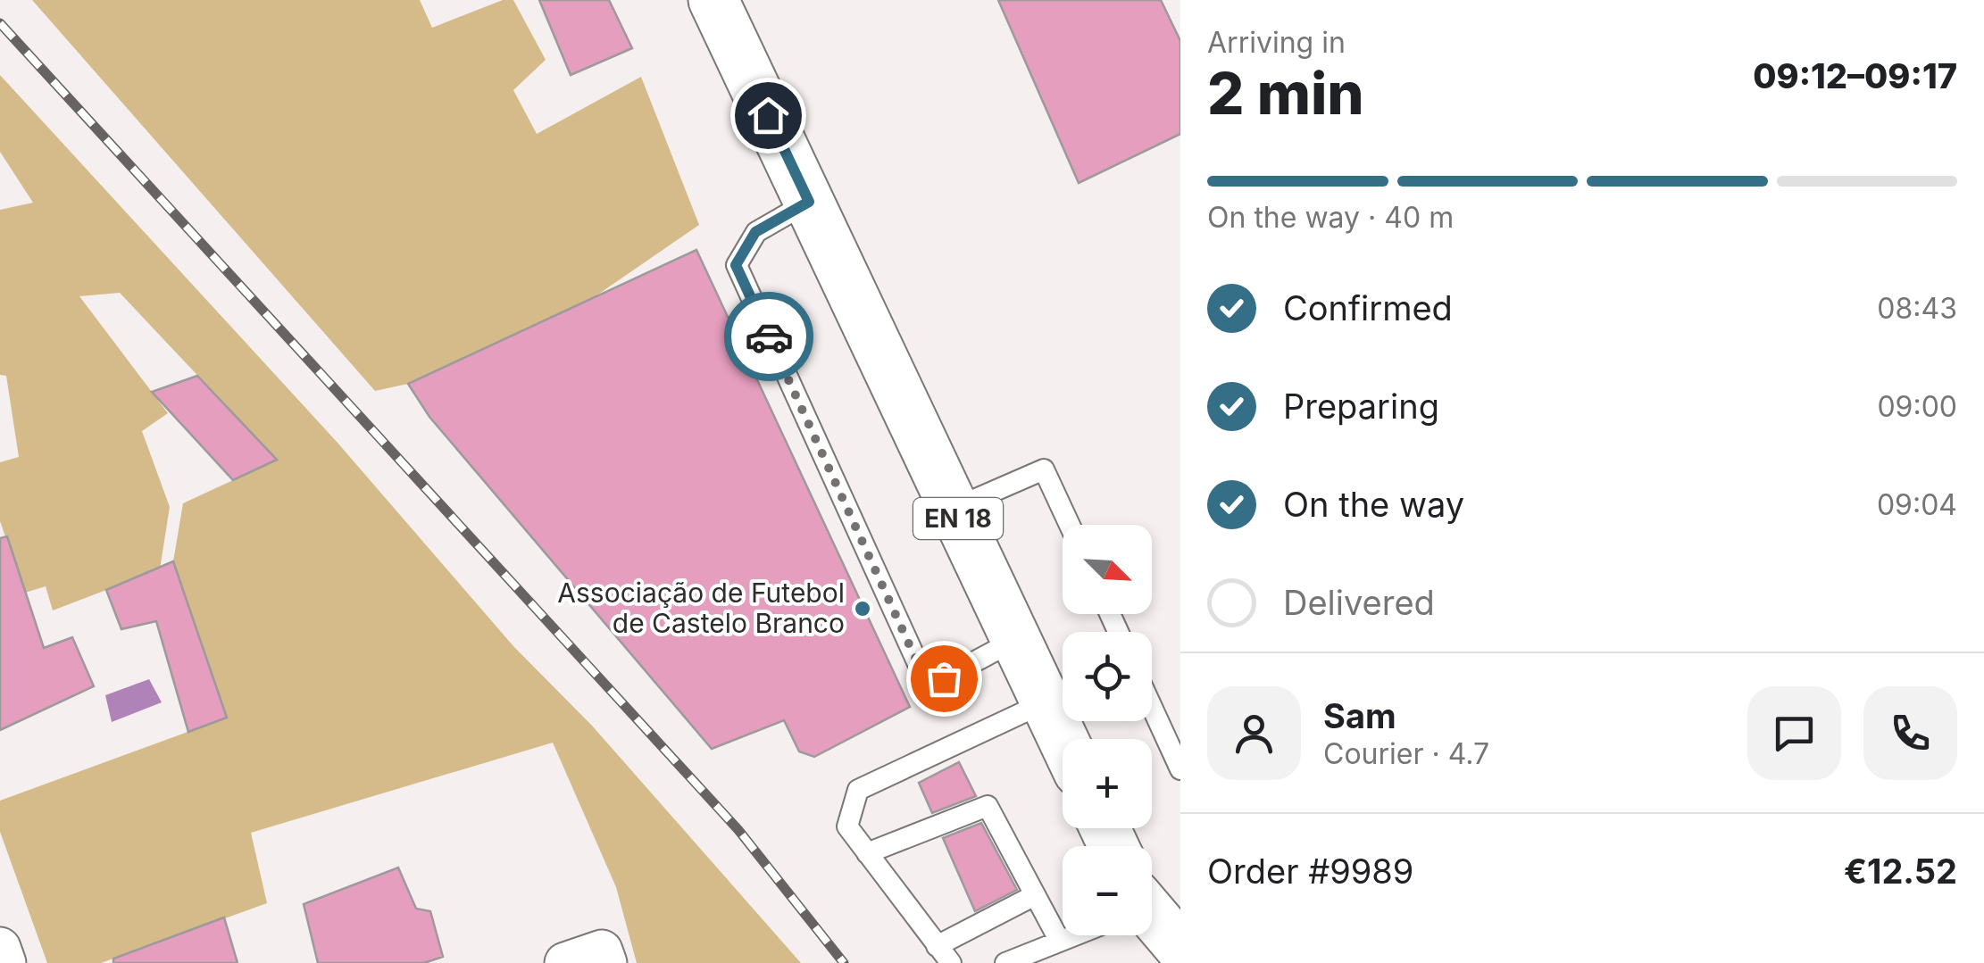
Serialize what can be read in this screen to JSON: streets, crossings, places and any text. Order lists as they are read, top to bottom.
{
  "streets": {
    "main road": ["EN 18"]
  },
  "places": ["Associação de Futebol de Castelo Branco"],
  "north": "bottom right",
  "page": {
    "heading": ["2 min", "Arriving in", "09:12–09:17"],
    "panel": [
      "Sam",
      "Courier · 4.7",
      "Order #9989",
      "€12.52"
    ],
    "bar": "On the way · 40 m",
    "list": [
      ["Confirmed", "08:43"],
      ["Preparing", "09:00"],
      ["On the way", "09:04"],
      "Delivered"
    ],
    "map_buttons": ["+", "−"]
  }
}
